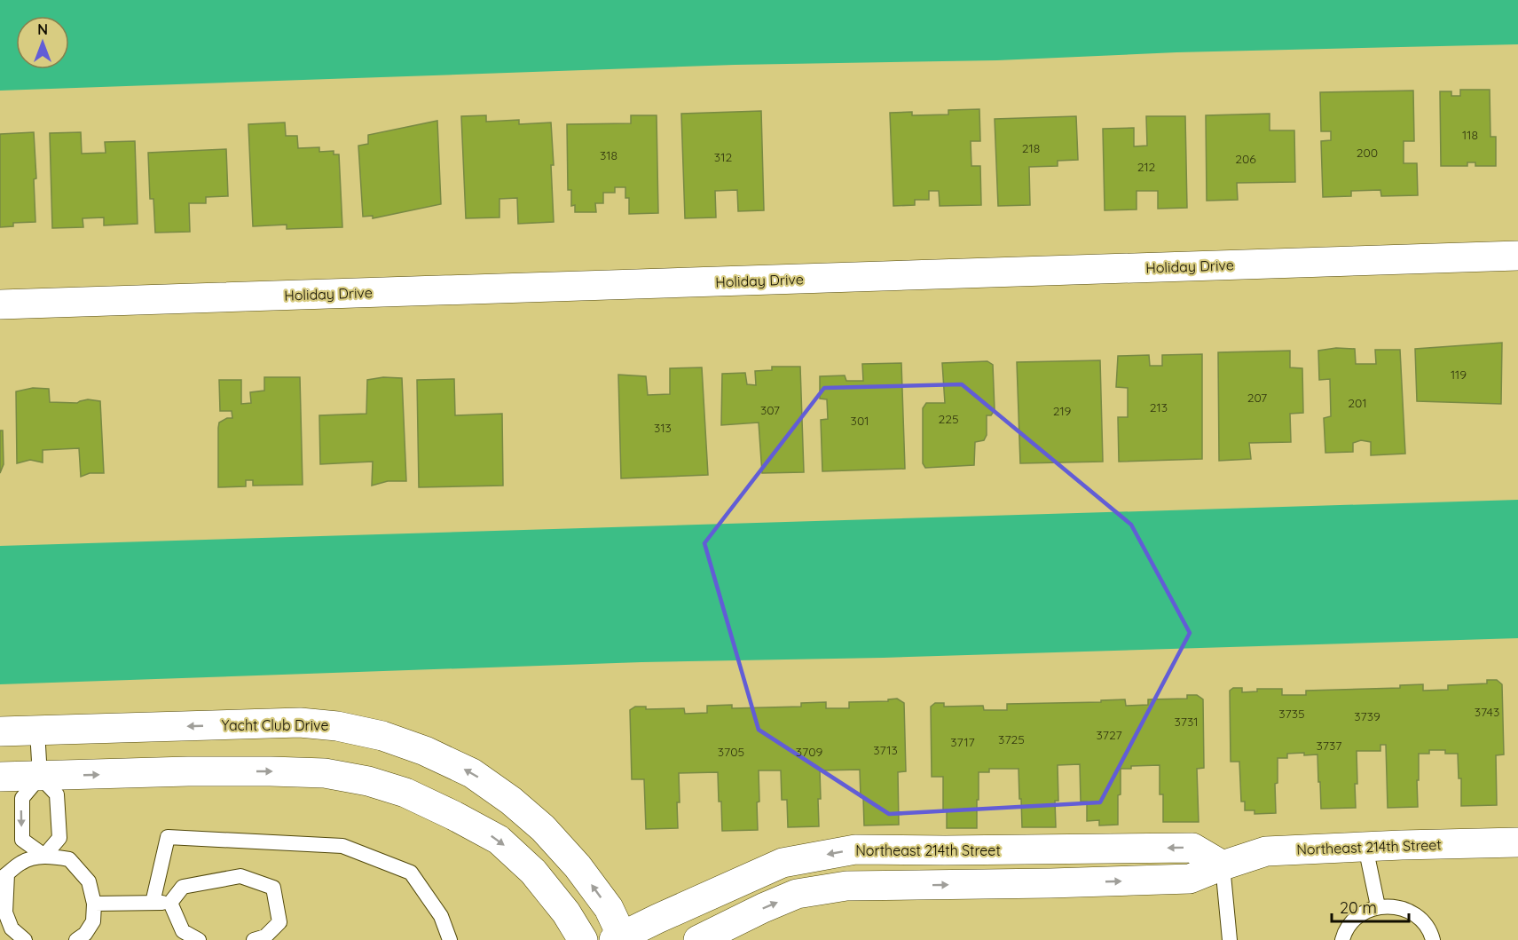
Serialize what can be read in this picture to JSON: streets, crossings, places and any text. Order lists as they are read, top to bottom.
{
  "streets": {
    "street": ["Holiday Drive", "Yacht Club Drive", "Northeast 214th Street"]
  },
  "crossings": [
    ["Yacht Club Drive", "Northeast 214th Street"]
  ],
  "house_numbers": [
    "118",
    "218",
    "200",
    "318",
    "312",
    "206",
    "212",
    "119",
    "207",
    "201",
    "213",
    "307",
    "219",
    "225",
    "301",
    "313",
    "3743",
    "3735",
    "3739",
    "3731",
    "3727",
    "3725",
    "3717",
    "3737",
    "3713",
    "3705",
    "3709"
  ],
  "scale_bar": "20 m",
  "north": "top"
}
